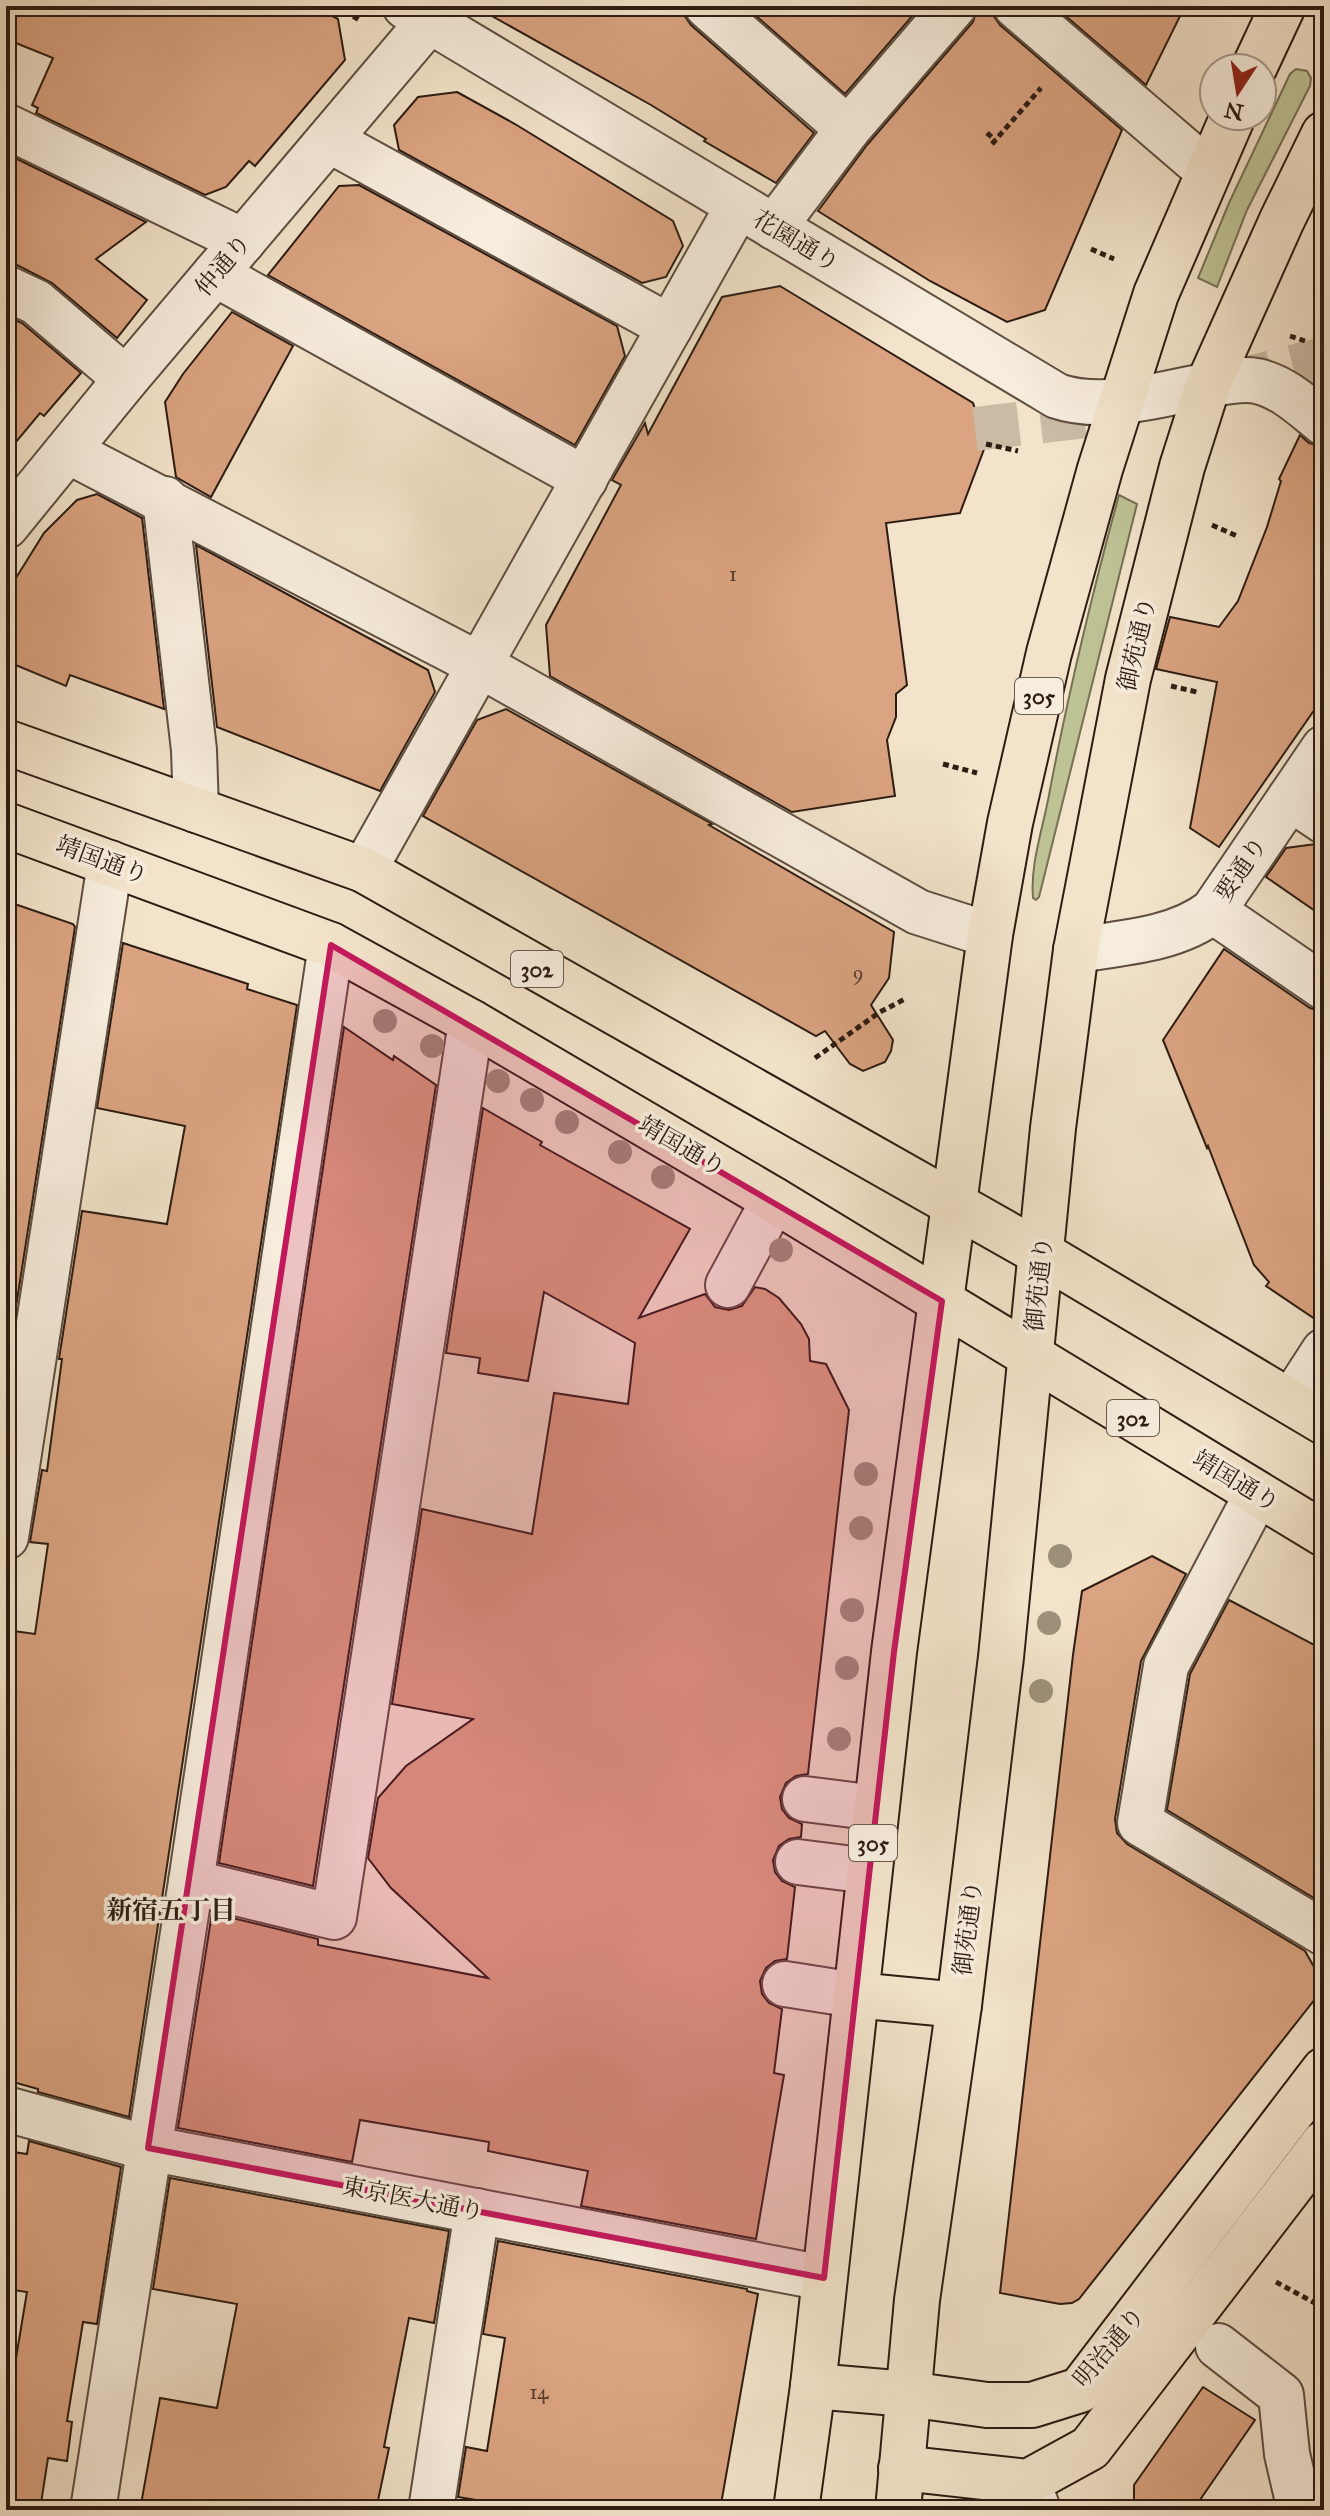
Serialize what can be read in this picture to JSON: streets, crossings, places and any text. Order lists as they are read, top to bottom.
{
  "streets": {
    "main road": [
      "御苑通り",
      "305",
      "靖国通り",
      "302",
      "明治通り"
    ],
    "street": [
      "花園通り",
      "仲通り",
      "要通り",
      "東京医大通り"
    ]
  },
  "crossings": [
    ["花園通り", "仲通り"],
    ["花園通り", "御苑通り"],
    ["花園通り", "305"],
    ["御苑通り", "靖国通り"],
    ["御苑通り", "要通り"],
    ["御苑通り", "302"],
    ["御苑通り", "明治通り"],
    ["305", "靖国通り"],
    ["305", "302"],
    ["305", "東京医大通り"],
    ["305", "明治通り"]
  ],
  "districts": ["新宿五丁目"],
  "house_numbers": ["1", "9", "14"],
  "north": "bottom"
}
